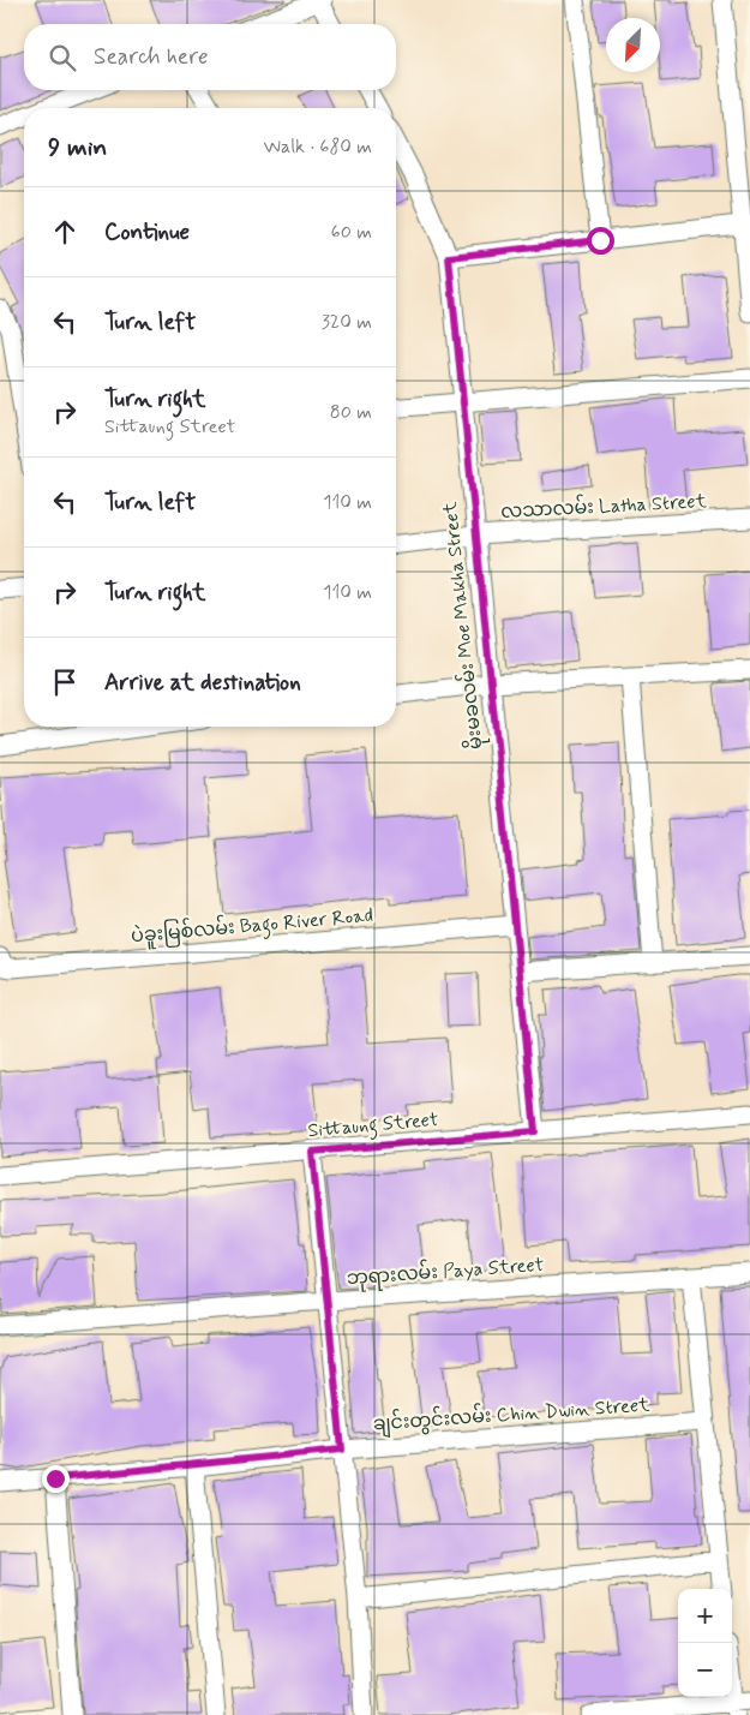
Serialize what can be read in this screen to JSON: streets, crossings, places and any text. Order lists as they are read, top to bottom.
{
  "streets": {
    "street": [
      "လသာလမ်း Latha Street",
      "မိုးမခလမ်း Moe Makha Street",
      "ပဲခူးမြစ်လမ်း Bago River Road",
      "Sittaung Street",
      "ဘုရားလမ်း Paya Street",
      "ချင်းတွင်းလမ်း Chin Dwin Street"
    ]
  },
  "crossings": [
    ["လသာလမ်း Latha Street", "မိုးမခလမ်း Moe Makha Street"],
    ["မိုးမခလမ်း Moe Makha Street", "ပဲခူးမြစ်လမ်း Bago River Road"],
    ["မိုးမခလမ်း Moe Makha Street", "Sittaung Street"]
  ],
  "north": "bottom left",
  "page": {
    "search": "Search here",
    "heading": ["9 min", "Walk · 680 m"],
    "list": [
      ["Continue", "60 m"],
      ["Turn left", "320 m"],
      ["Turn right", "Sittaung Street", "80 m"],
      ["Turn left", "110 m"],
      ["Turn right", "110 m"],
      "Arrive at destination"
    ],
    "map_buttons": ["+", "−"]
  }
}
